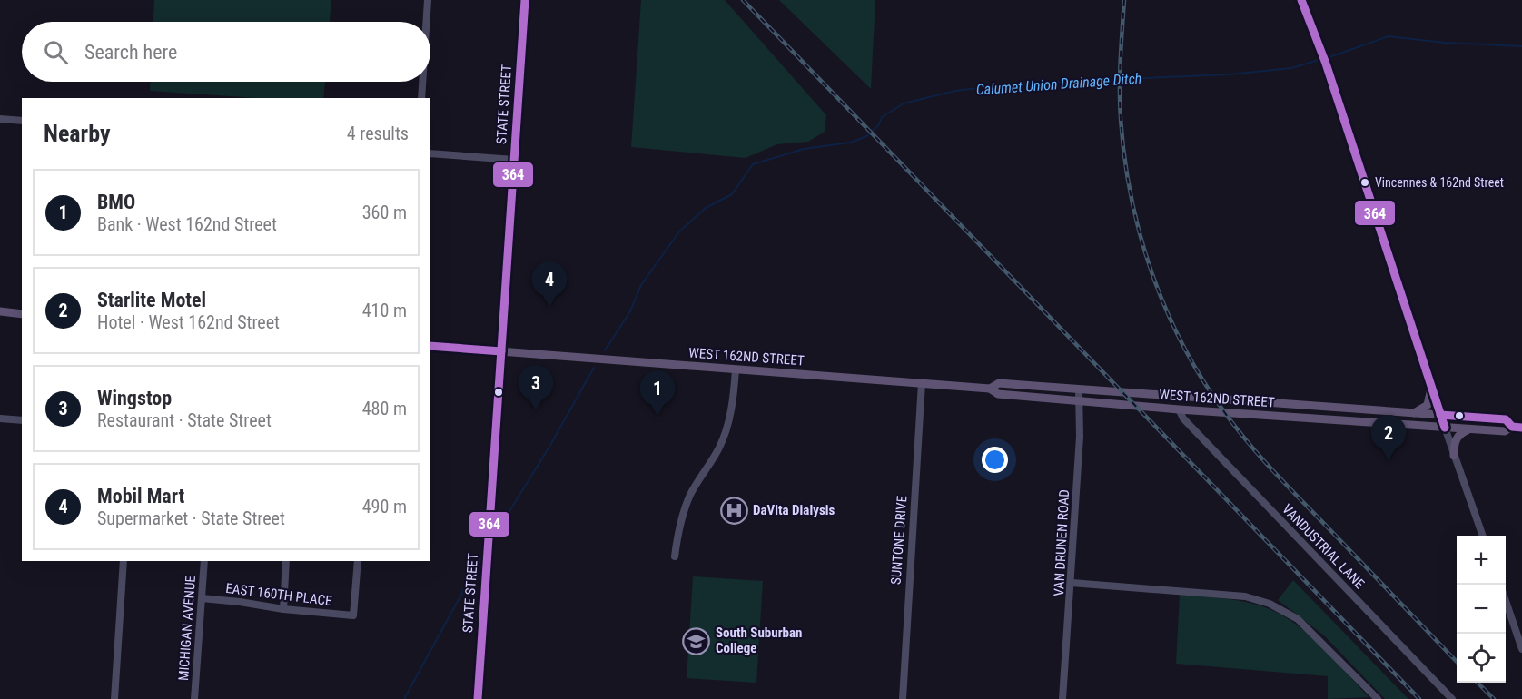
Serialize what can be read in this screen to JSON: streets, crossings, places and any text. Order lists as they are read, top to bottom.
{
  "streets": {
    "main road": ["STATE STREET", "WEST 162ND STREET"],
    "street": [
      "SUNTONE DRIVE",
      "VAN DRUNEN ROAD",
      "VANDUSTRIAL LANE",
      "EAST 160TH PLACE",
      "MICHIGAN AVENUE"
    ]
  },
  "crossings": [
    ["STATE STREET", "WEST 162ND STREET"],
    ["WEST 162ND STREET", "SUNTONE DRIVE"],
    ["WEST 162ND STREET", "VAN DRUNEN ROAD"],
    ["WEST 162ND STREET", "VANDUSTRIAL LANE"],
    ["EAST 160TH PLACE", "MICHIGAN AVENUE"]
  ],
  "water": ["Calumet Union Drainage Ditch"],
  "places": {
    "other": ["Vincennes & 162nd Street"],
    "hospital": ["DaVita Dialysis"],
    "school or university": ["South Suburban College"]
  },
  "lines": ["transit line 364"],
  "page": {
    "search": "Search here",
    "heading": ["Nearby", "4 results"],
    "list": [
      {
        "mark": "1",
        "name": "BMO",
        "note": "Bank · West 162nd Street",
        "value": "360 m"
      },
      {
        "mark": "2",
        "name": "Starlite Motel",
        "note": "Hotel · West 162nd Street",
        "value": "410 m"
      },
      {
        "mark": "3",
        "name": "Wingstop",
        "note": "Restaurant · State Street",
        "value": "480 m"
      },
      {
        "mark": "4",
        "name": "Mobil Mart",
        "note": "Supermarket · State Street",
        "value": "490 m"
      }
    ],
    "pins": [
      "4",
      "3",
      "1",
      "2"
    ],
    "map_buttons": ["+", "−"]
  }
}
